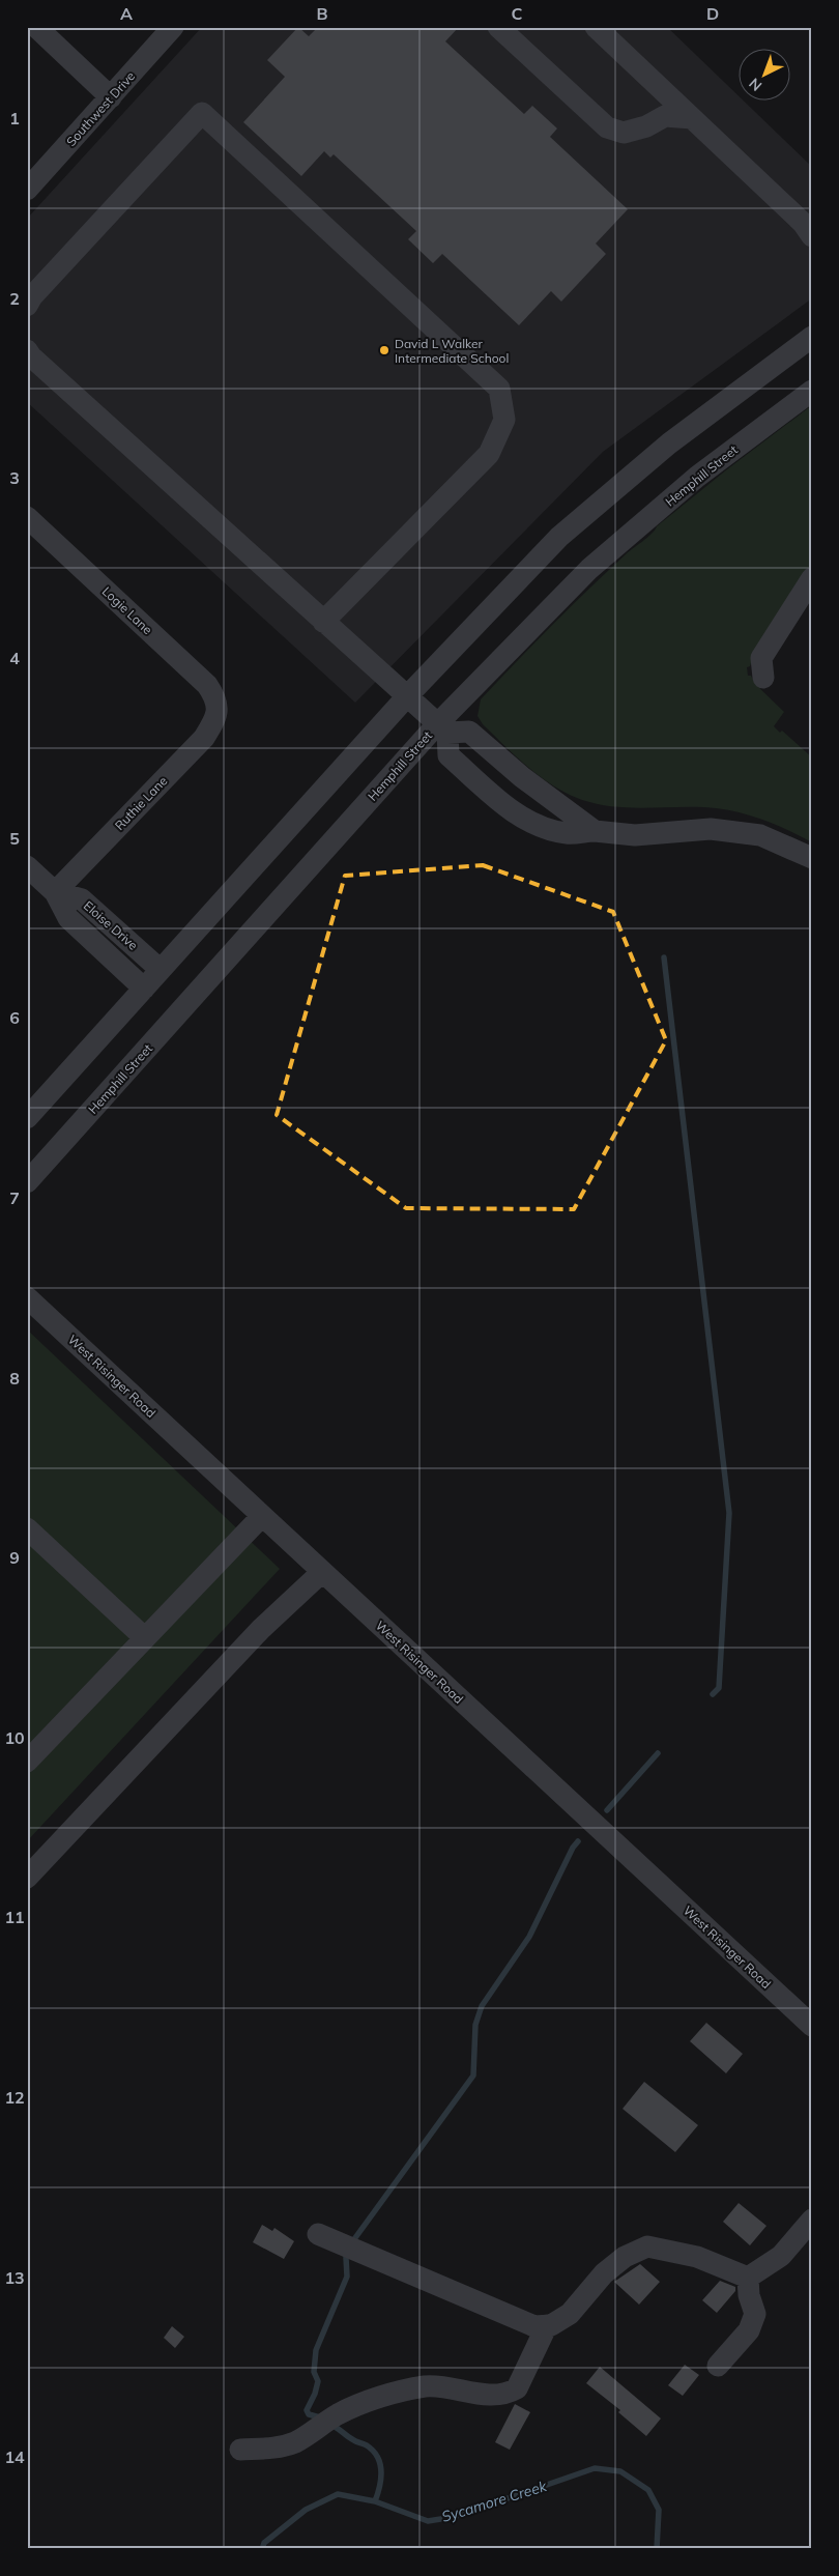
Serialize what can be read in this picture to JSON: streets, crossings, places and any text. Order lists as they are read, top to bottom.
{
  "streets": {
    "street": [
      "Southwest Drive",
      "Hemphill Street",
      "Logie Lane",
      "Ruthie Lane",
      "Eloise Drive",
      "West Risinger Road"
    ]
  },
  "crossings": [
    ["Logie Lane", "Ruthie Lane"],
    ["Ruthie Lane", "Eloise Drive"]
  ],
  "water": ["Sycamore Creek"],
  "places": ["David L Walker Intermediate School"],
  "north": "bottom left",
  "grid": {
    "columns": [
      "A",
      "B",
      "C",
      "D"
    ],
    "rows": [
      "1",
      "2",
      "3",
      "4",
      "5",
      "6",
      "7",
      "8",
      "9",
      "10",
      "11",
      "12",
      "13",
      "14"
    ]
  }
}
